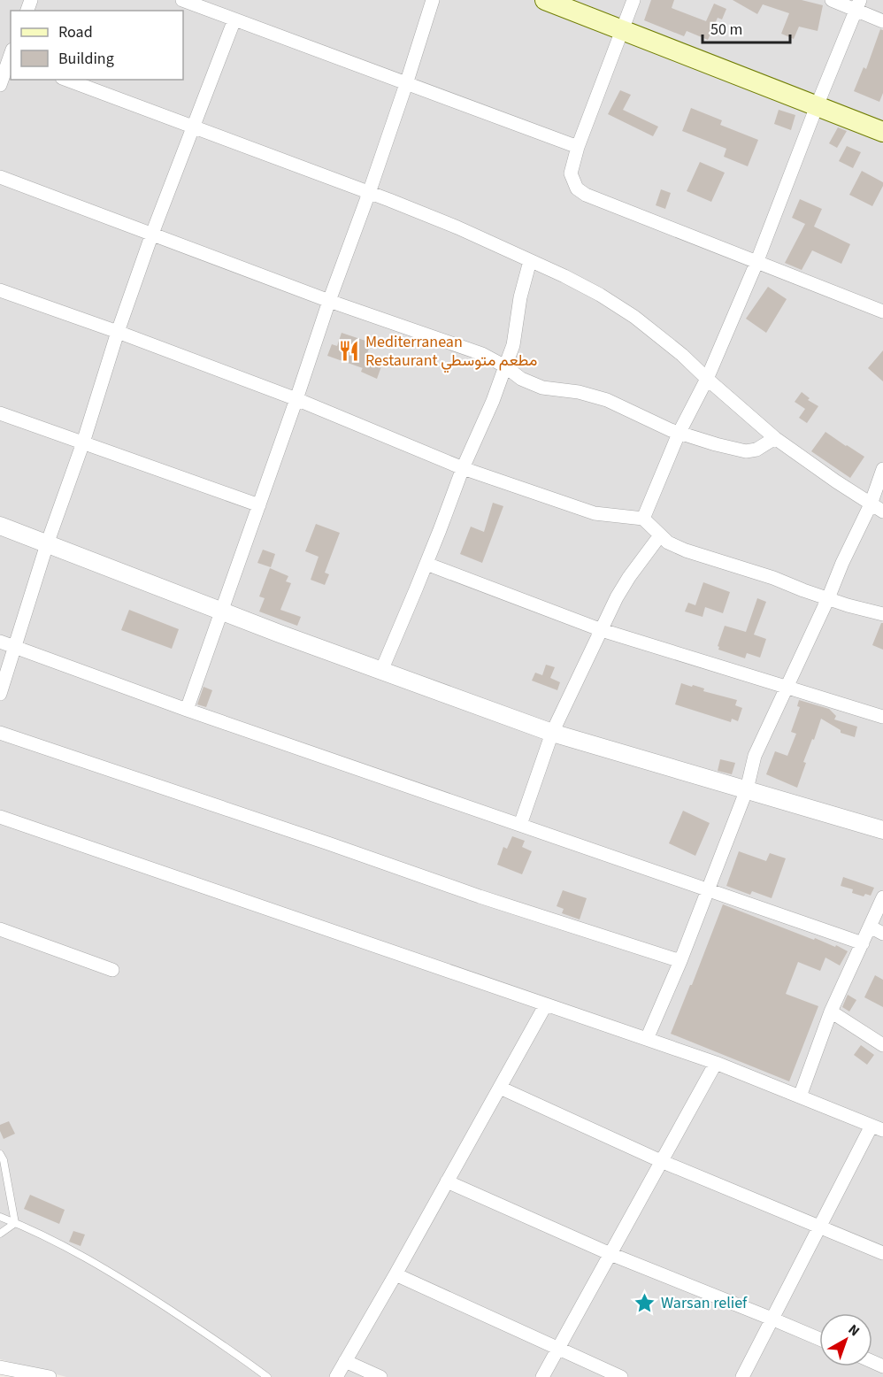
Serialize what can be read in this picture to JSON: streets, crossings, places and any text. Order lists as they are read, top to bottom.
{
  "places": {
    "restaurant": ["Mediterranean Restaurant مطعم متوسطي"],
    "place": ["Warsan relief"]
  },
  "legend": ["Road", "Building"],
  "scale_bar": "50 m",
  "north": "top right"
}
